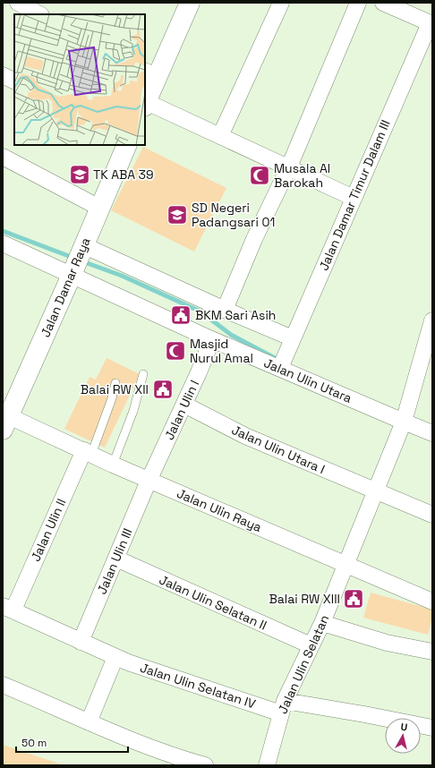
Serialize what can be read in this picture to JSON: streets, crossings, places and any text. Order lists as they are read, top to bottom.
{
  "streets": {
    "street": [
      "Jalan Damar Timur Dalam III",
      "Jalan Damar Raya",
      "Jalan Ulin Utara",
      "Jalan Ulin I",
      "Jalan Ulin Utara I",
      "Jalan Ulin Raya",
      "Jalan Ulin II",
      "Jalan Ulin III",
      "Jalan Ulin Selatan II",
      "Jalan Ulin Selatan",
      "Jalan Ulin Selatan IV"
    ]
  },
  "crossings": [
    ["Jalan Damar Timur Dalam III", "Jalan Ulin Utara"],
    ["Jalan Damar Raya", "Jalan Ulin Utara"],
    ["Jalan Damar Raya", "Jalan Ulin Raya"],
    ["Jalan Ulin Utara", "Jalan Ulin I"],
    ["Jalan Ulin I", "Jalan Ulin Utara I"],
    ["Jalan Ulin I", "Jalan Ulin Raya"],
    ["Jalan Ulin I", "Jalan Ulin III"],
    ["Jalan Ulin Raya", "Jalan Ulin II"],
    ["Jalan Ulin Raya", "Jalan Ulin III"],
    ["Jalan Ulin Raya", "Jalan Ulin Selatan"],
    ["Jalan Ulin II", "Jalan Ulin Selatan IV"],
    ["Jalan Ulin III", "Jalan Ulin Selatan II"],
    ["Jalan Ulin III", "Jalan Ulin Selatan IV"],
    ["Jalan Ulin Selatan II", "Jalan Ulin Selatan"],
    ["Jalan Ulin Selatan", "Jalan Ulin Selatan IV"]
  ],
  "places": {
    "school or university": ["TK ABA 39", "SD Negeri Padangsari 01"],
    "mosque": ["Musala Al Barokah", "Masjid Nurul Amal"],
    "public building": ["BKM Sari Asih", "Balai RW XII", "Balai RW XIII"]
  },
  "scale_bar": "50 m",
  "north": "top"
}
